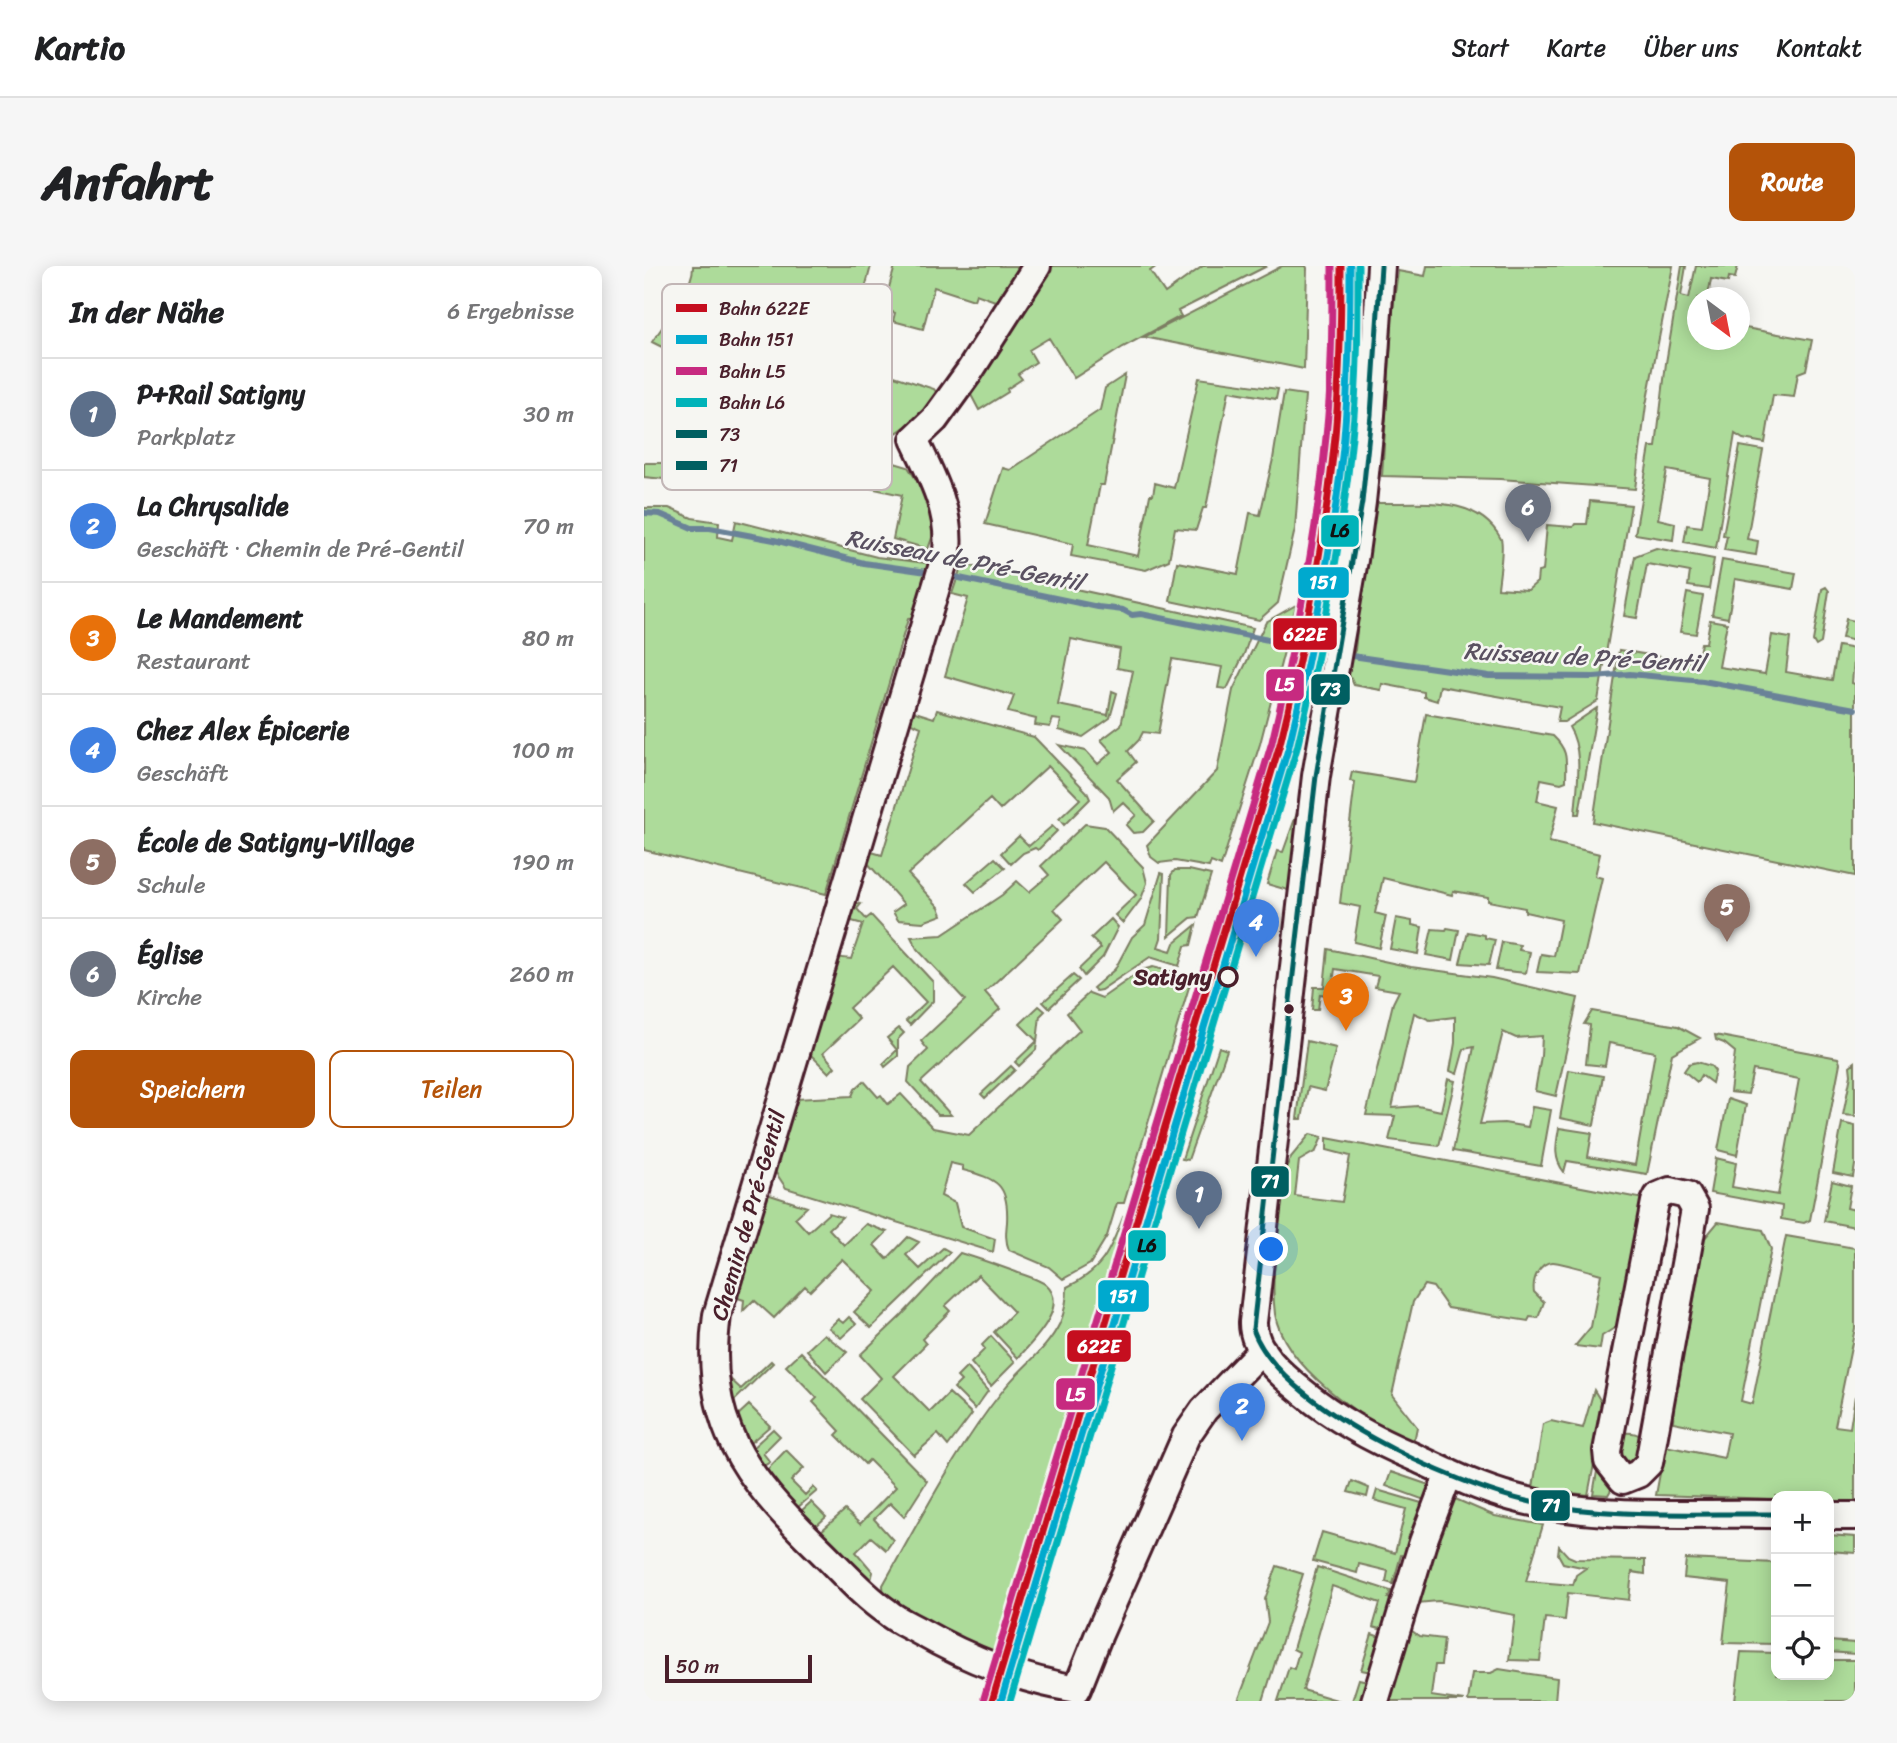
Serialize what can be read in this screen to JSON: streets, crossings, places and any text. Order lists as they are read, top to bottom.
{
  "streets": {
    "street": ["Chemin de Pré-Gentil"]
  },
  "water": ["Ruisseau de Pré-Gentil"],
  "places": ["Satigny"],
  "lines": [
    "rail line 622E",
    "rail line 151",
    "rail line L5",
    "rail line L6",
    "transit line 73",
    "transit line 71"
  ],
  "legend": [
    "Bahn 622E",
    "Bahn 151",
    "Bahn L5",
    "Bahn L6",
    "73",
    "71"
  ],
  "scale_bar": "50 m",
  "north": "bottom right",
  "page": {
    "header": "Kartio",
    "nav": [
      "Start",
      "Karte",
      "Über uns",
      "Kontakt"
    ],
    "title": "Anfahrt",
    "buttons": [
      "Route",
      ["Speichern", "Teilen"]
    ],
    "heading": ["In der Nähe", "6 Ergebnisse"],
    "list": [
      {
        "mark": "1",
        "name": "P+Rail Satigny",
        "note": "Parkplatz",
        "value": "30 m"
      },
      {
        "mark": "2",
        "name": "La Chrysalide",
        "note": "Geschäft · Chemin de Pré-Gentil",
        "value": "70 m"
      },
      {
        "mark": "3",
        "name": "Le Mandement",
        "note": "Restaurant",
        "value": "80 m"
      },
      {
        "mark": "4",
        "name": "Chez Alex Épicerie",
        "note": "Geschäft",
        "value": "100 m"
      },
      {
        "mark": "5",
        "name": "École de Satigny-Village",
        "note": "Schule",
        "value": "190 m"
      },
      {
        "mark": "6",
        "name": "Église",
        "note": "Kirche",
        "value": "260 m"
      }
    ],
    "pins": [
      "6",
      "5",
      "4",
      "3",
      "1",
      "2"
    ],
    "map_buttons": ["+", "−"],
    "scale": "50 m"
  }
}
